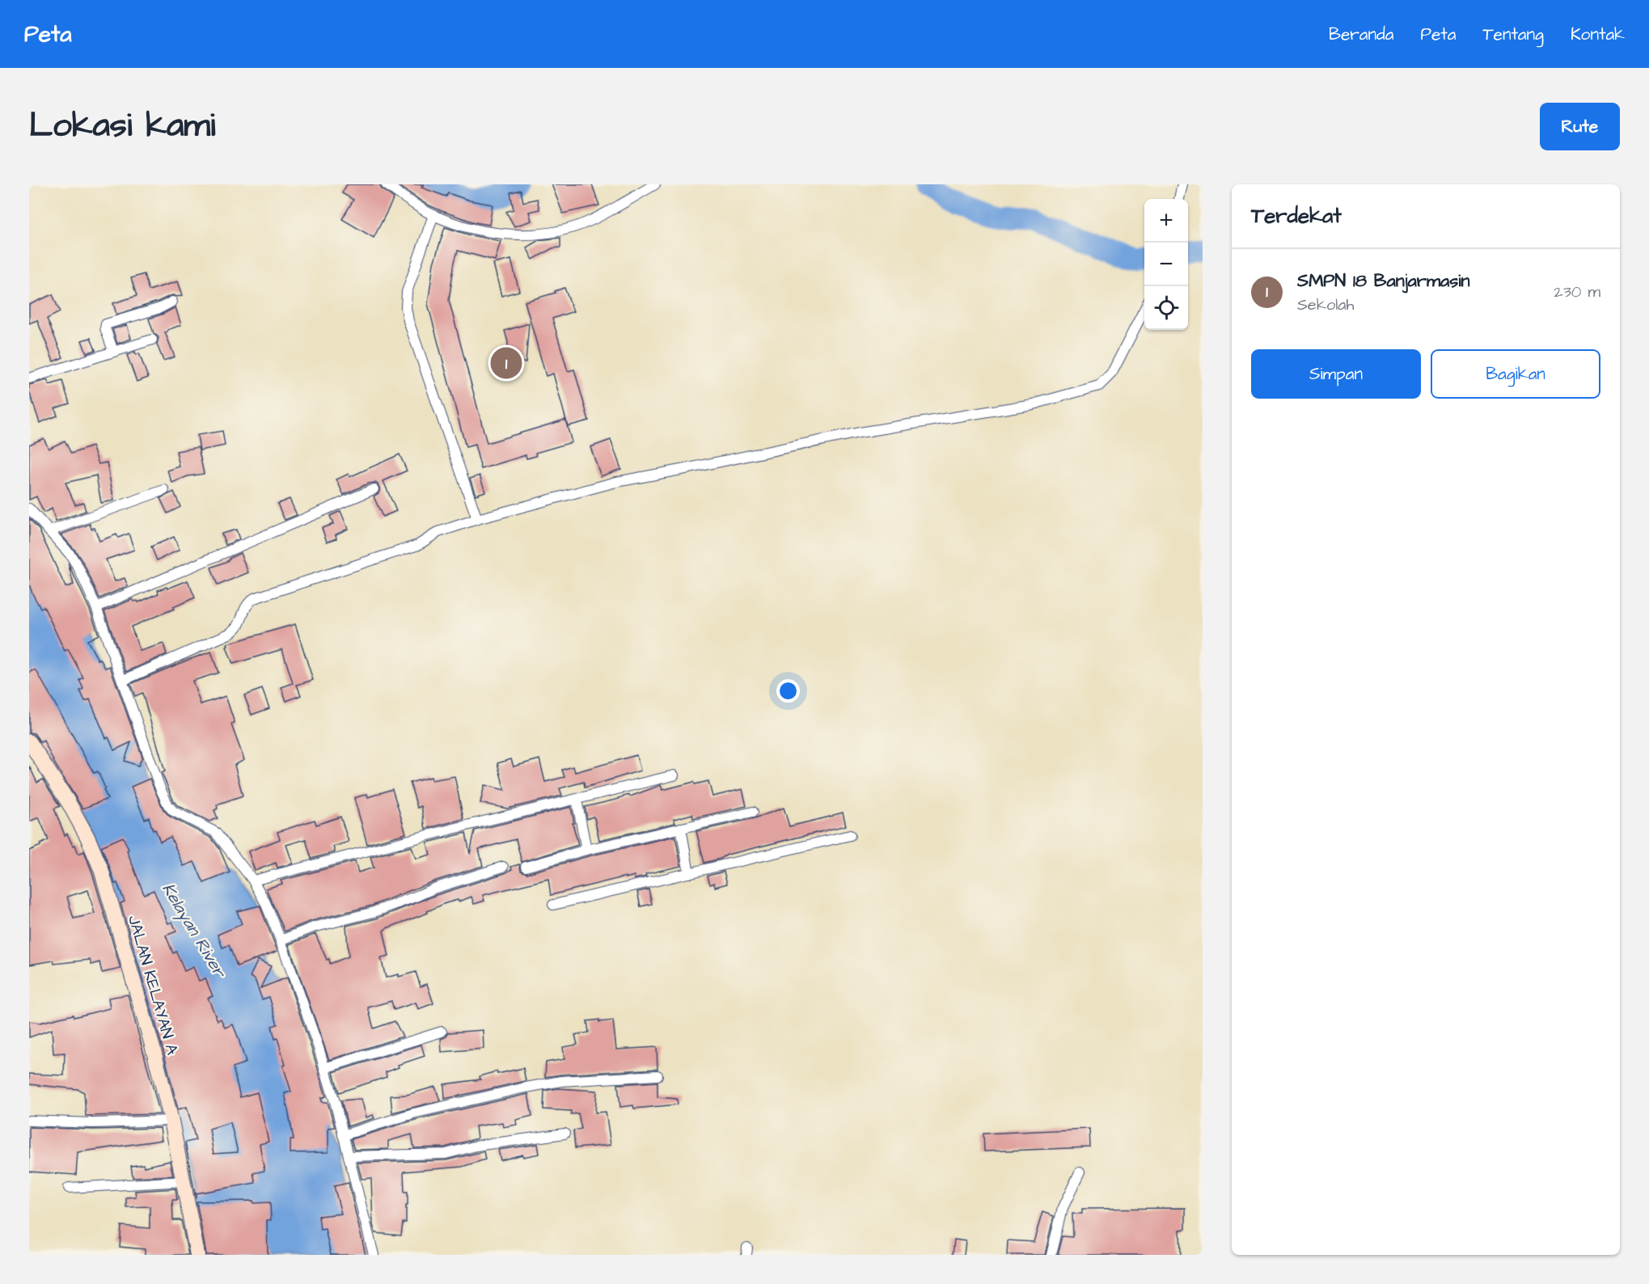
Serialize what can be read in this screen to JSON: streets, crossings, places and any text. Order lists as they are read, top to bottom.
{
  "streets": {
    "street": ["JALAN KELAYAN A"]
  },
  "water": ["Kelayan River"],
  "page": {
    "header": "Peta",
    "nav": [
      "Beranda",
      "Peta",
      "Tentang",
      "Kontak"
    ],
    "title": "Lokasi kami",
    "buttons": [
      "Rute",
      ["Simpan", "Bagikan"]
    ],
    "heading": "Terdekat",
    "map_buttons": ["+", "−"],
    "list": [
      {
        "mark": "1",
        "name": "SMPN 18 Banjarmasin",
        "note": "Sekolah",
        "value": "230 m"
      }
    ],
    "pins": "1"
  }
}
